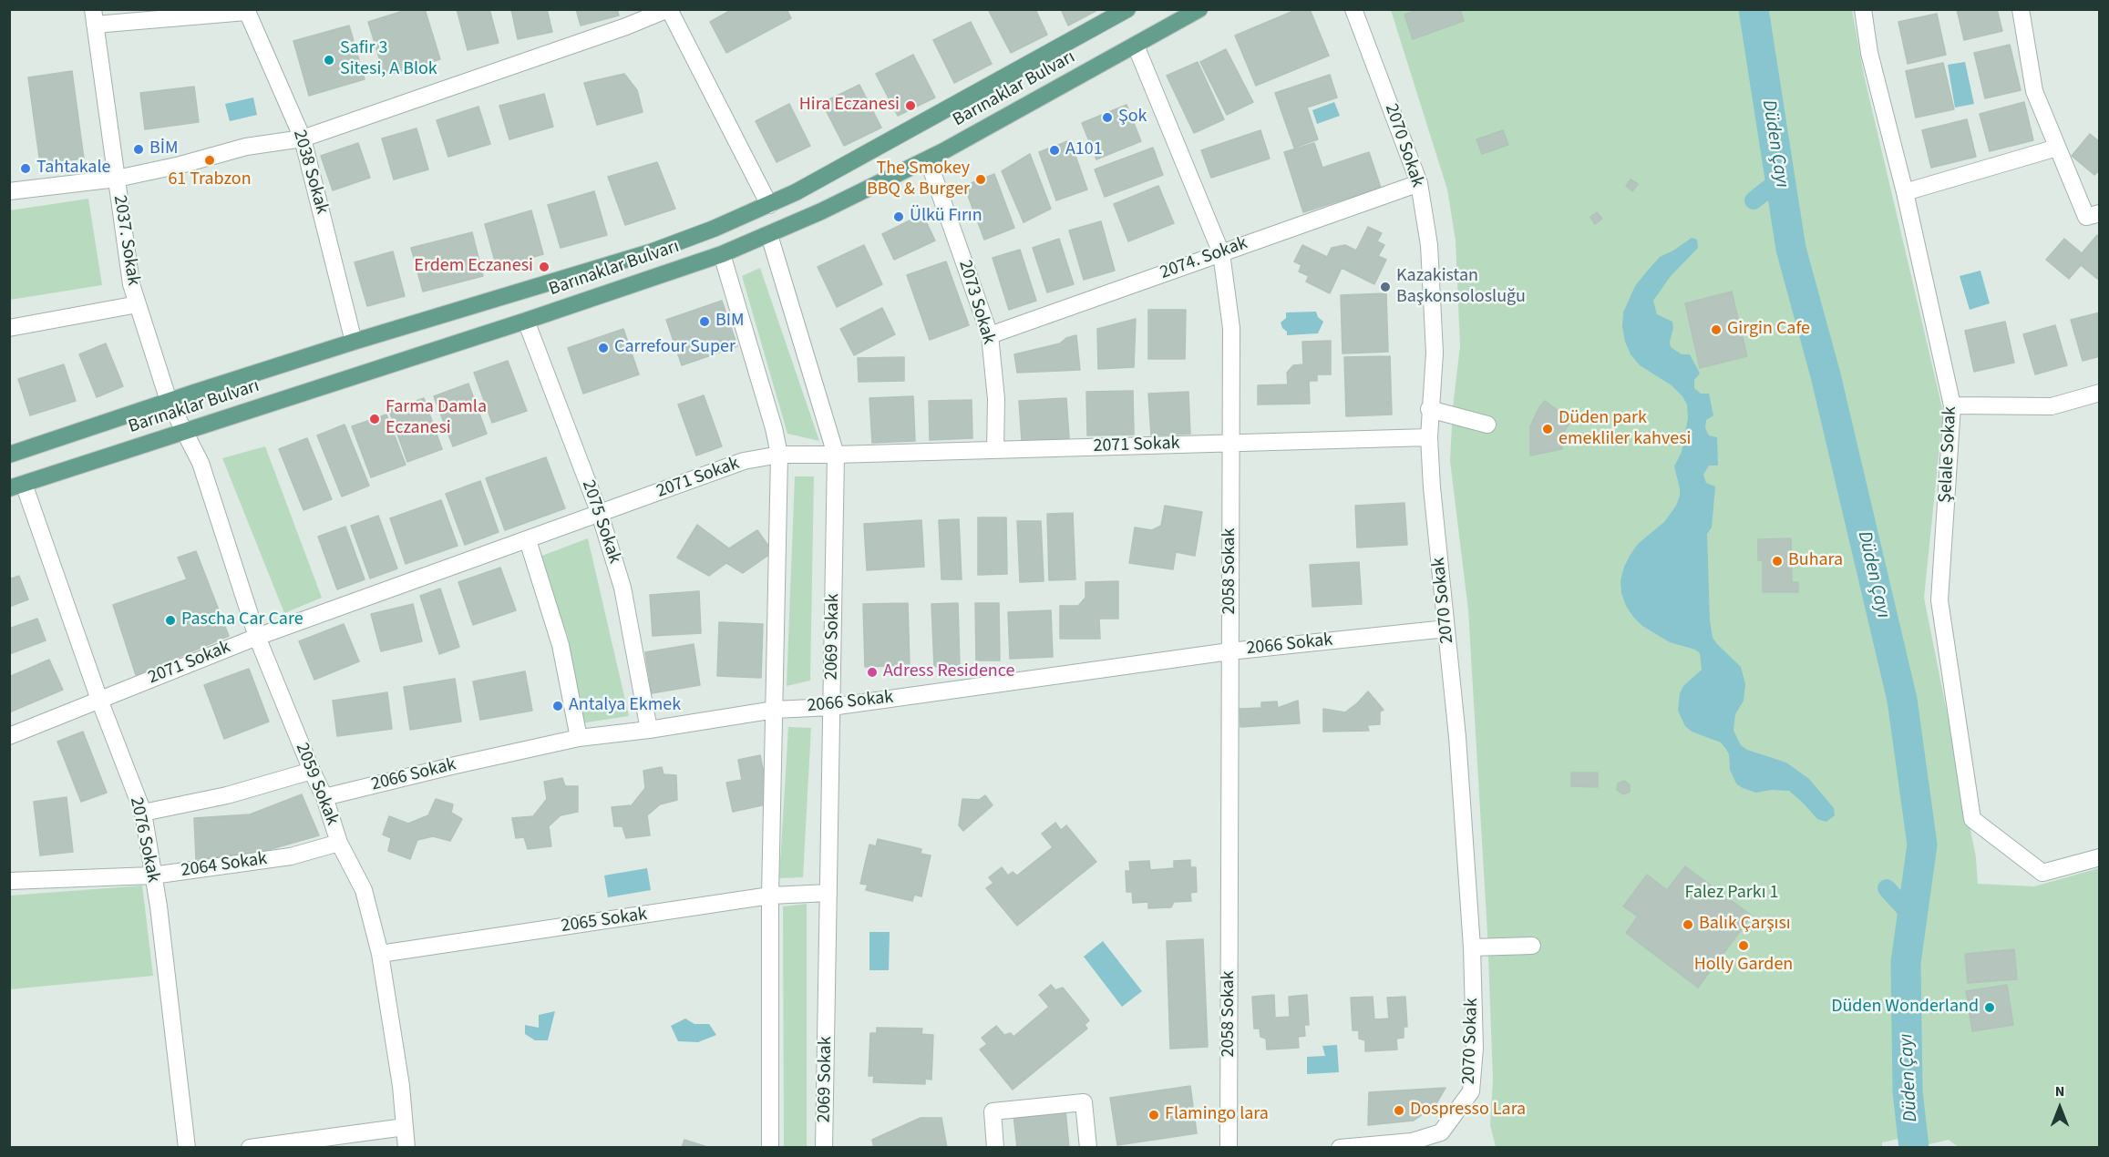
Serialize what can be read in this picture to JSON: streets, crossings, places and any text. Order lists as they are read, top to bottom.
{
  "streets": {
    "main road": ["Barınaklar Bulvarı"],
    "street": [
      "2070 Sokak",
      "2038 Sokak",
      "2037. Sokak",
      "2074. Sokak",
      "2073 Sokak",
      "2071 Sokak",
      "Şelale Sokak",
      "2075 Sokak",
      "2058 Sokak",
      "2069 Sokak",
      "2066 Sokak",
      "2059 Sokak",
      "2076 Sokak",
      "2064 Sokak",
      "2065 Sokak"
    ]
  },
  "crossings": [
    ["Barınaklar Bulvarı", "2038 Sokak"],
    ["Barınaklar Bulvarı", "2037. Sokak"],
    ["Barınaklar Bulvarı", "2073 Sokak"],
    ["Barınaklar Bulvarı", "2075 Sokak"],
    ["Barınaklar Bulvarı", "2058 Sokak"],
    ["Barınaklar Bulvarı", "2069 Sokak"],
    ["Barınaklar Bulvarı", "2059 Sokak"],
    ["Barınaklar Bulvarı", "2076 Sokak"],
    ["2070 Sokak", "2074. Sokak"],
    ["2070 Sokak", "2071 Sokak"],
    ["2070 Sokak", "2066 Sokak"],
    ["2037. Sokak", "2059 Sokak"],
    ["2074. Sokak", "2073 Sokak"],
    ["2074. Sokak", "2058 Sokak"],
    ["2073 Sokak", "2071 Sokak"],
    ["2071 Sokak", "2075 Sokak"],
    ["2071 Sokak", "2058 Sokak"],
    ["2071 Sokak", "2069 Sokak"],
    ["2071 Sokak", "2059 Sokak"],
    ["2071 Sokak", "2076 Sokak"],
    ["2075 Sokak", "2066 Sokak"],
    ["2058 Sokak", "2066 Sokak"],
    ["2069 Sokak", "2066 Sokak"],
    ["2069 Sokak", "2065 Sokak"],
    ["2066 Sokak", "2059 Sokak"],
    ["2059 Sokak", "2064 Sokak"],
    ["2059 Sokak", "2065 Sokak"],
    ["2076 Sokak", "2064 Sokak"]
  ],
  "water": ["Düden Çayı"],
  "parks": ["Falez Parkı 1"],
  "places": [
    "Safir 3 Sitesi, A Blok",
    "Hira Eczanesi",
    "Şok",
    "BİM",
    "A101",
    "61 Trabzon",
    "Tahtakale",
    "The Smokey BBQ & Burger",
    "Ülkü Fırın",
    "Erdem Eczanesi",
    "Kazakistan Başkonsolosluğu",
    "BIM",
    "Girgin Cafe",
    "Carrefour Super",
    "Farma Damla Eczanesi",
    "Düden park emekliler kahvesi",
    "Buhara",
    "Pascha Car Care",
    "Adress Residence",
    "Antalya Ekmek",
    "Balık Çarşısı",
    "Holly Garden",
    "Düden Wonderland",
    "Dospresso Lara",
    "Flamingo lara"
  ],
  "north": "top"
}
